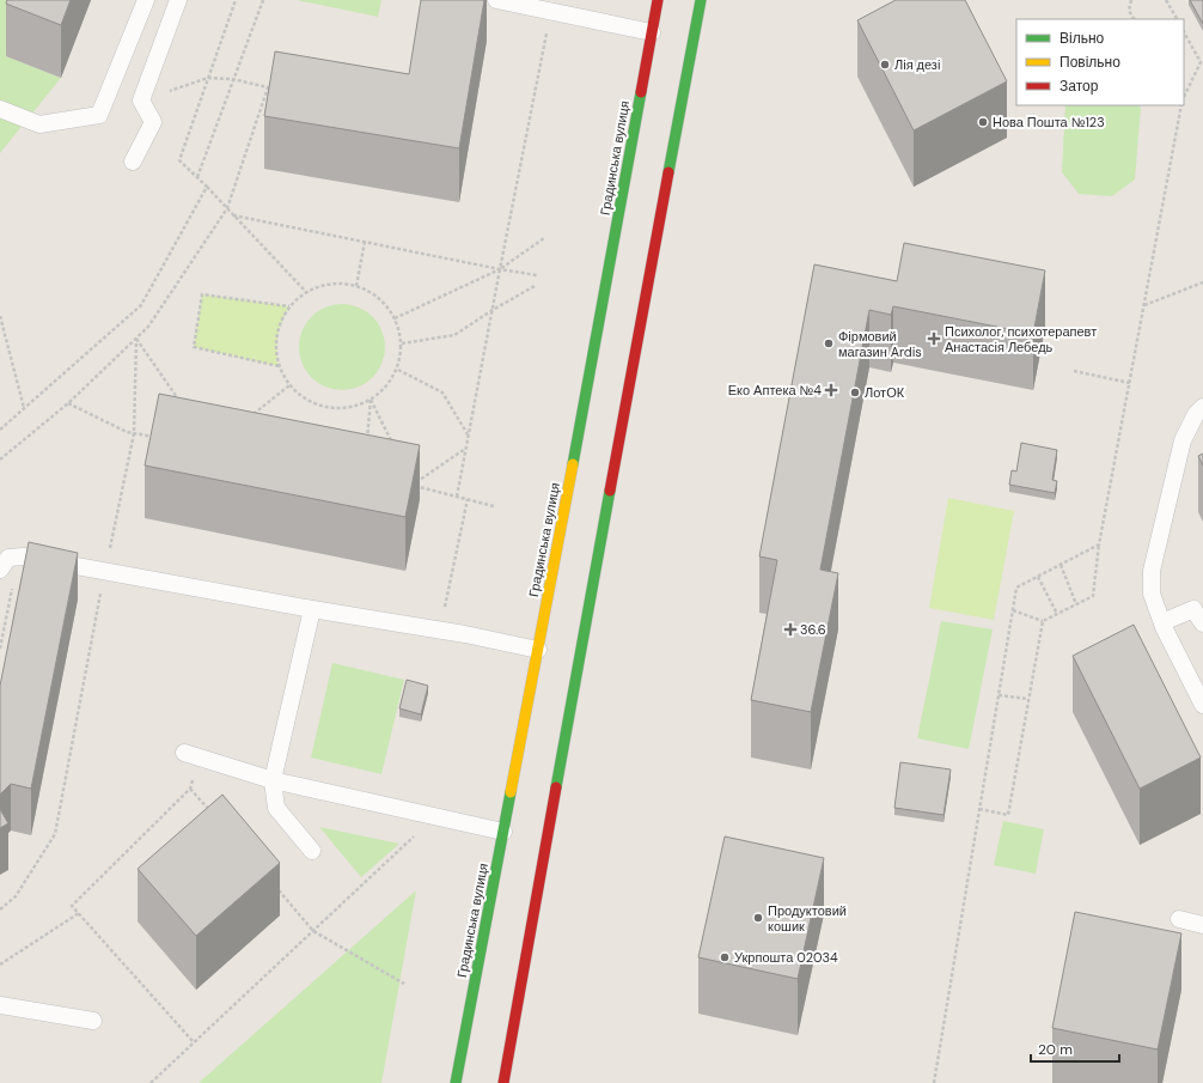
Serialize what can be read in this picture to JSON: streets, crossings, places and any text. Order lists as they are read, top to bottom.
{
  "streets": {
    "street": ["Градинська вулиця"]
  },
  "places": {
    "other": [
      "Лія дезі",
      "Нова Пошта №123",
      "Фірмовий магазин Ardis",
      "ЛотОК",
      "Продуктовий кошик",
      "Укрпошта 02034"
    ],
    "health": ["Психолог, психотерапевт Анастасія Лебедь", "Еко Аптека №4", "36.6"]
  },
  "legend": ["Вільно", "Повільно", "Затор"],
  "scale_bar": "20 m"
}
